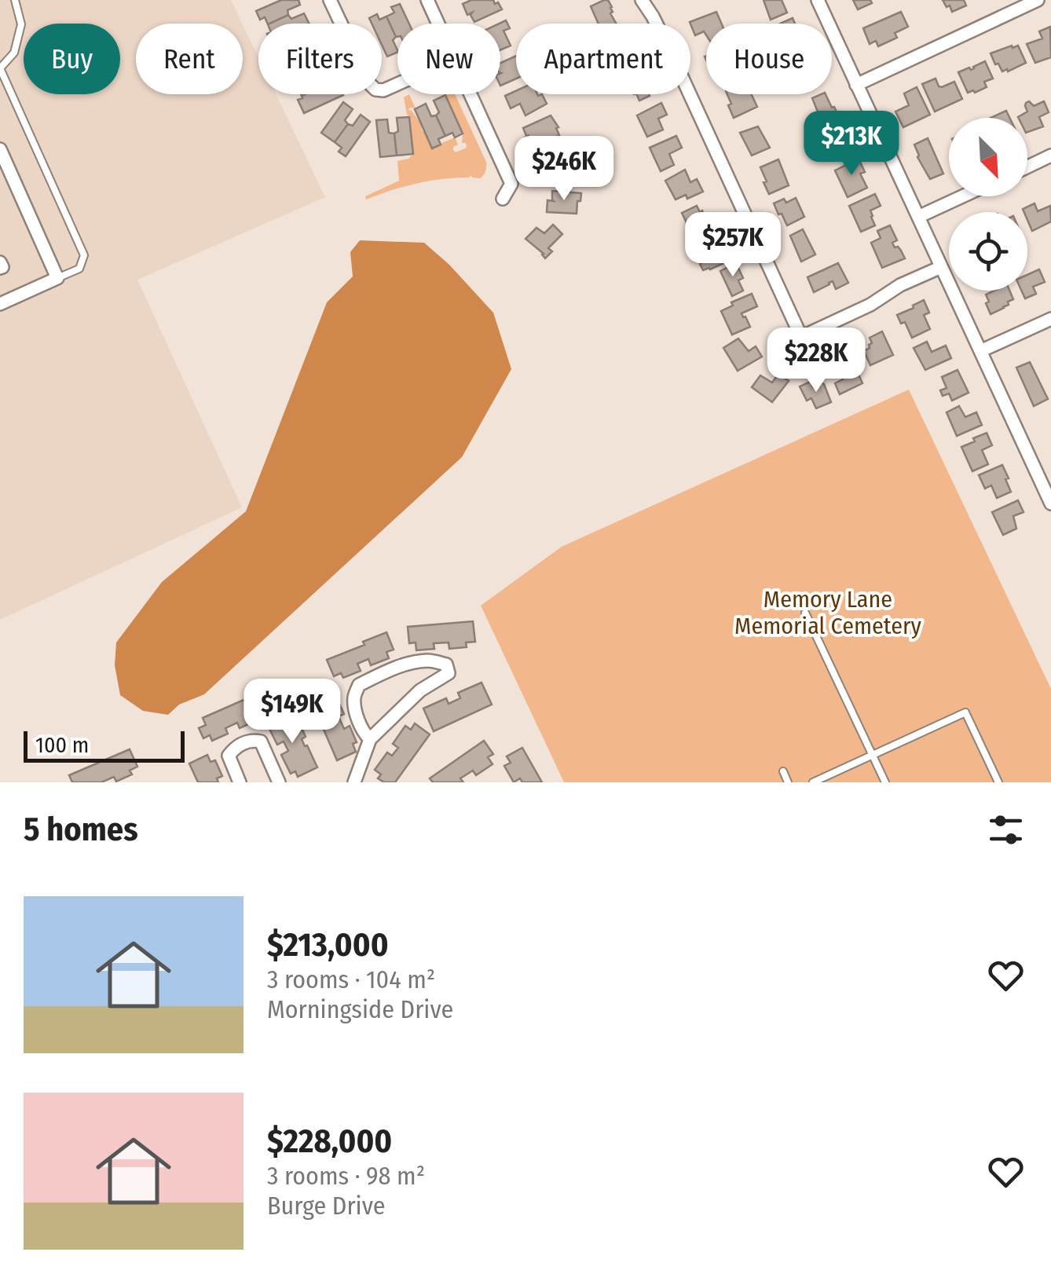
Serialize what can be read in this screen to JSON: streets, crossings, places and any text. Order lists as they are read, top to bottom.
{
  "parks": ["Memory Lane Memorial Cemetery"],
  "scale_bar": "100 m",
  "north": "bottom right",
  "page": {
    "chip": [
      "Buy",
      "Rent",
      "Filters",
      "New",
      "Apartment",
      "House"
    ],
    "price": [
      "$213K",
      "$246K",
      "$257K",
      "$228K",
      "$149K"
    ],
    "scale": "100 m",
    "heading": "5 homes",
    "list": [
      {
        "name": "$213,000",
        "note": "3 rooms · 104 m² · Morningside Drive"
      },
      {
        "name": "$228,000",
        "note": "3 rooms · 98 m² · Burge Drive"
      }
    ]
  }
}
